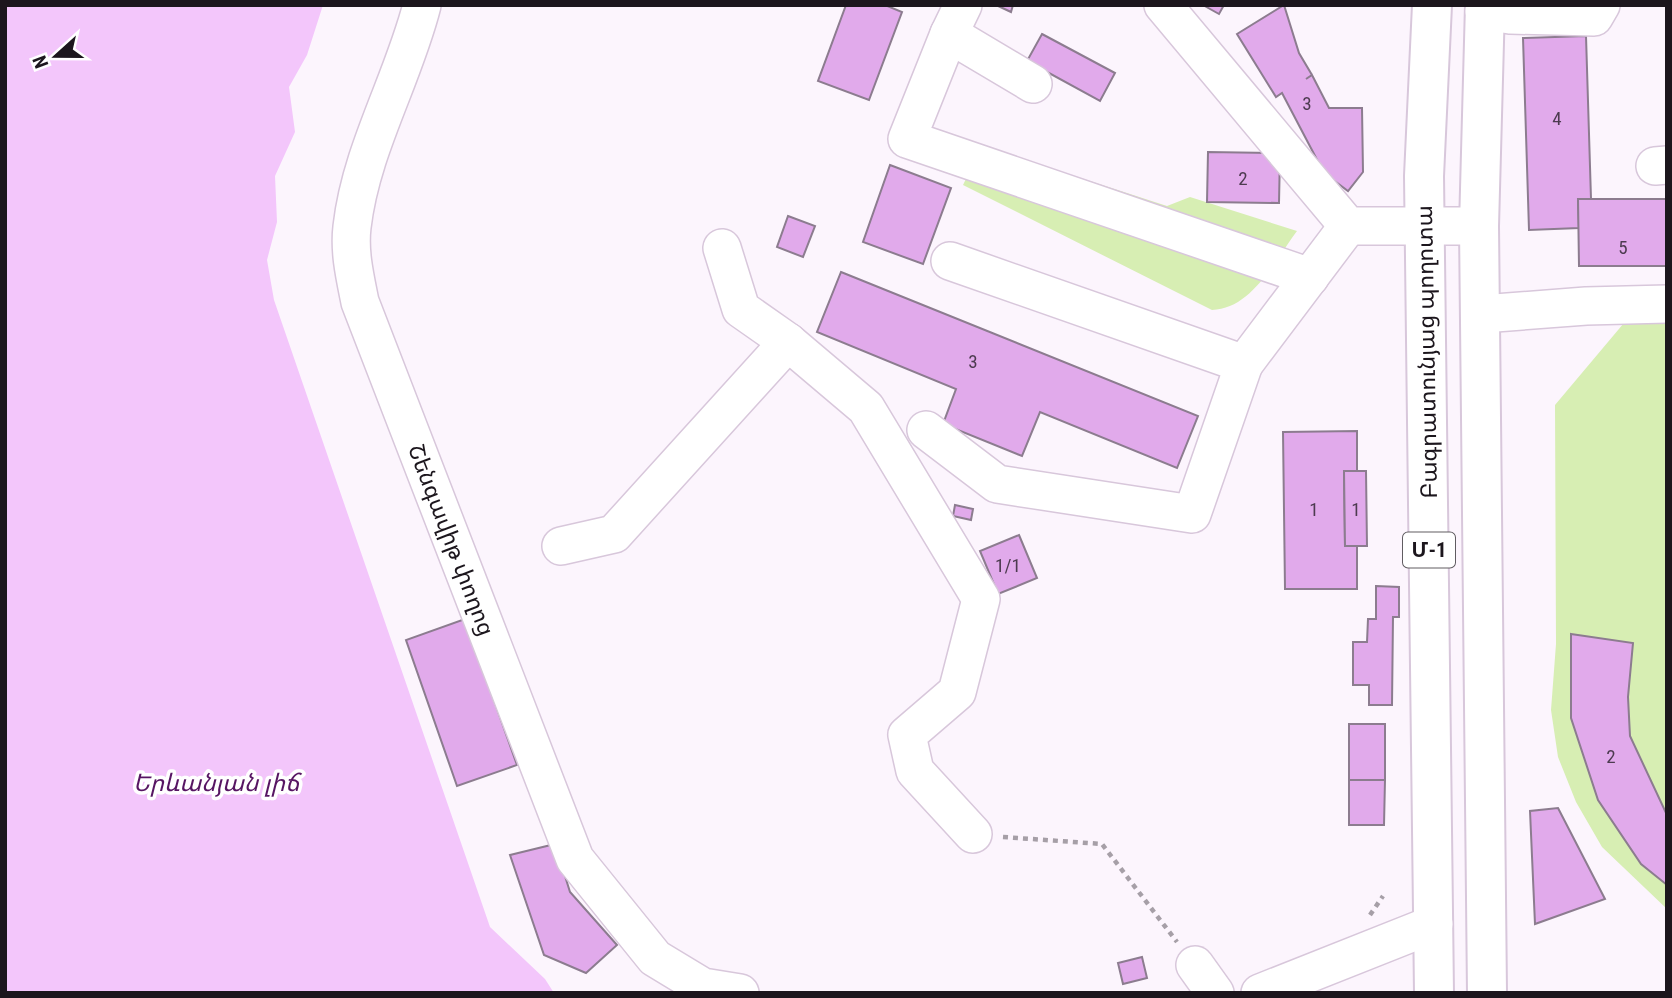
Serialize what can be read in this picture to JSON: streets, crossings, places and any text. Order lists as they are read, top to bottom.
{
  "streets": {
    "main road": ["Բագրատունյաց պողոտա", "Մ-1"],
    "street": ["Շենգավիթ փողոց"]
  },
  "water": ["Երևանյան լիճ"],
  "house_numbers": [
    "3",
    "4",
    "2",
    "5",
    "3",
    "1",
    "1",
    "1/1",
    "2"
  ],
  "north": "left"
}
